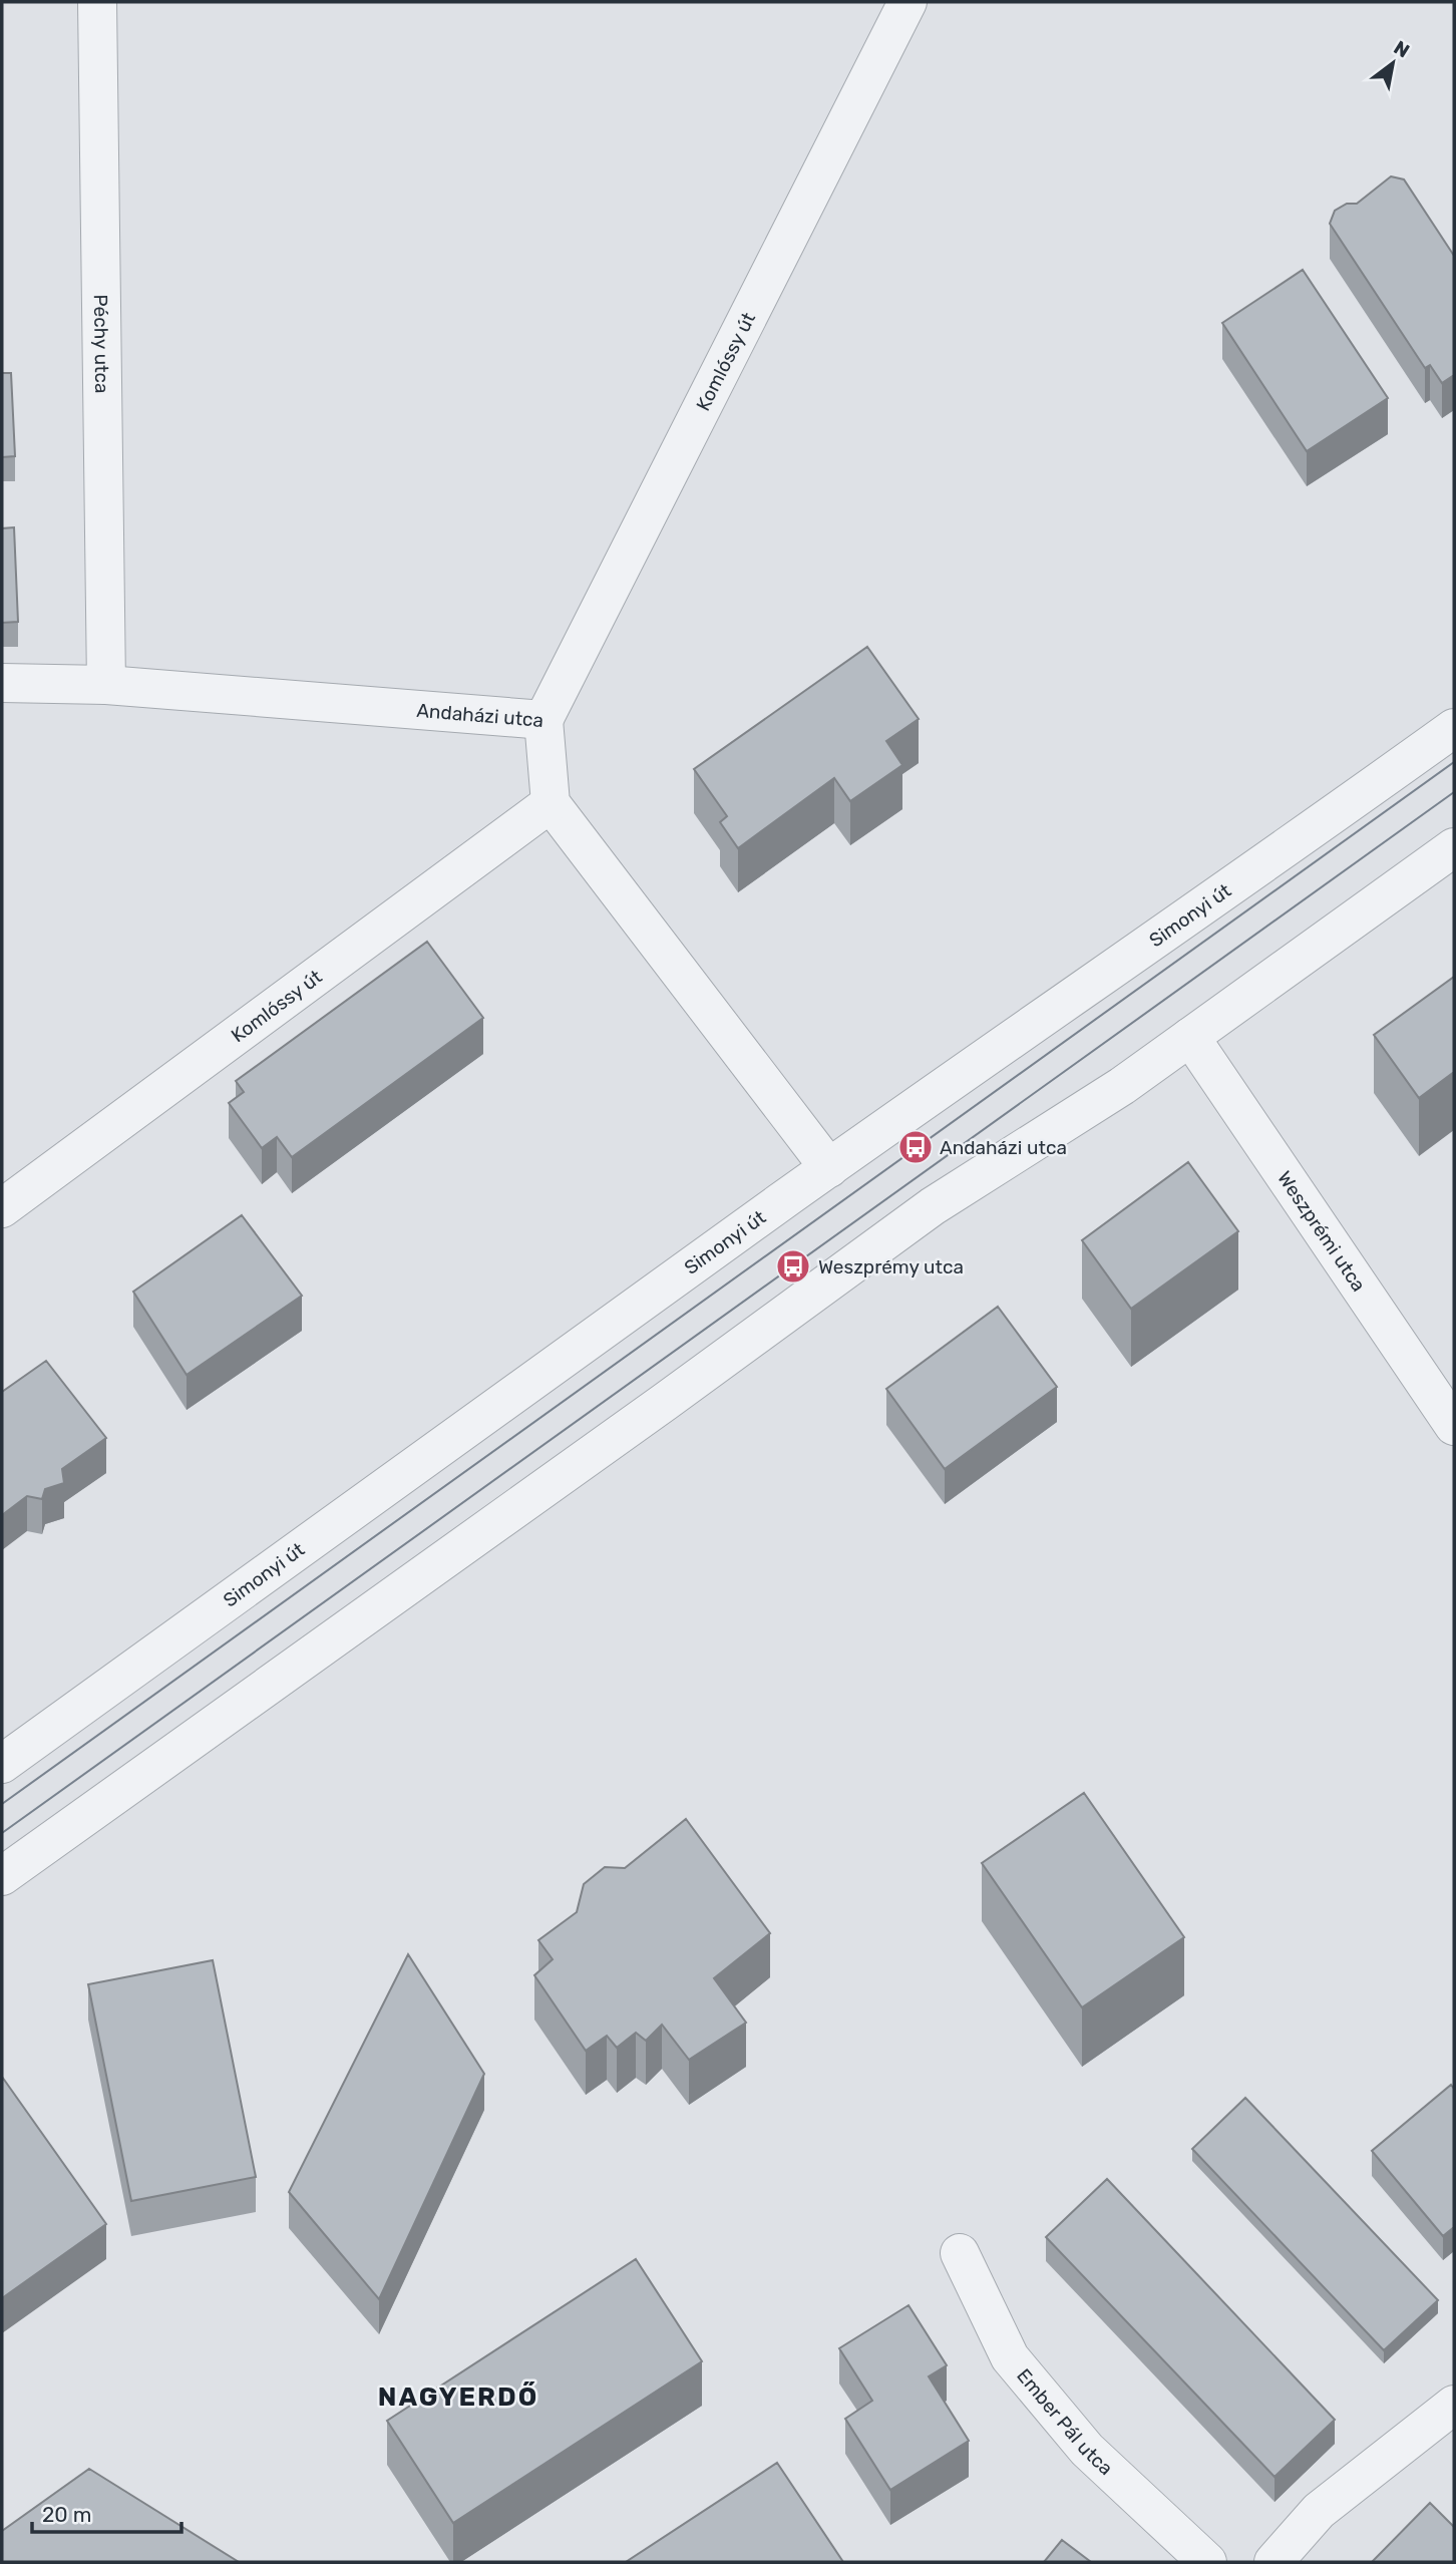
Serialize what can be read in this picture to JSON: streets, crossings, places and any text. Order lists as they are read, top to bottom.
{
  "streets": {
    "street": [
      "Péchy utca",
      "Komlóssy út",
      "Andaházi utca",
      "Simonyi út",
      "Weszprémi utca",
      "Ember Pál utca"
    ]
  },
  "crossings": [
    ["Péchy utca", "Andaházi utca"],
    ["Komlóssy út", "Andaházi utca"]
  ],
  "districts": ["NAGYERDŐ"],
  "places": {
    "bus stop": ["Andaházi utca", "Weszprémy utca"]
  },
  "scale_bar": "20 m",
  "north": "top right"
}
